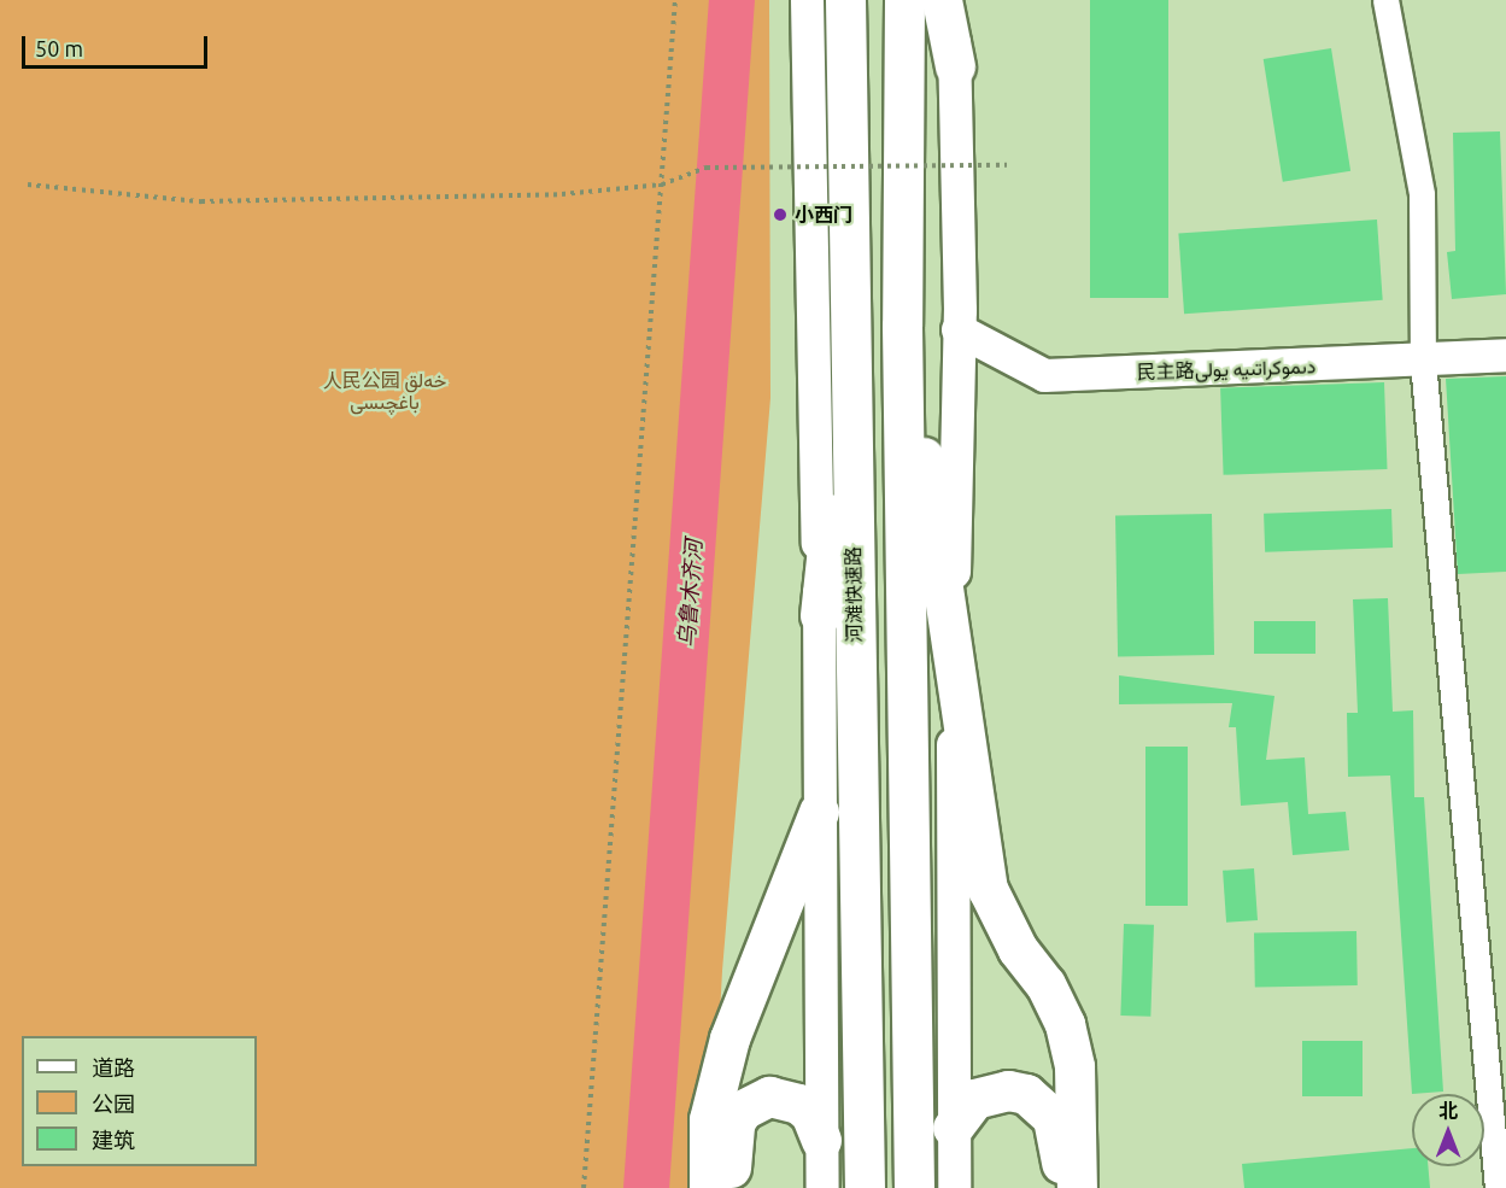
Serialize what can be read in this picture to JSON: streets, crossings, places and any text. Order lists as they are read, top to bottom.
{
  "streets": {
    "highway": ["河滩快速路"],
    "street": ["民主路دىموكراتىيە يولى"]
  },
  "water": ["乌鲁木齐河"],
  "parks": ["人民公园 خەلق باغچىسى"],
  "places": ["小西门"],
  "legend": ["道路", "公园", "建筑"],
  "scale_bar": "50 m",
  "north": "top"
}
